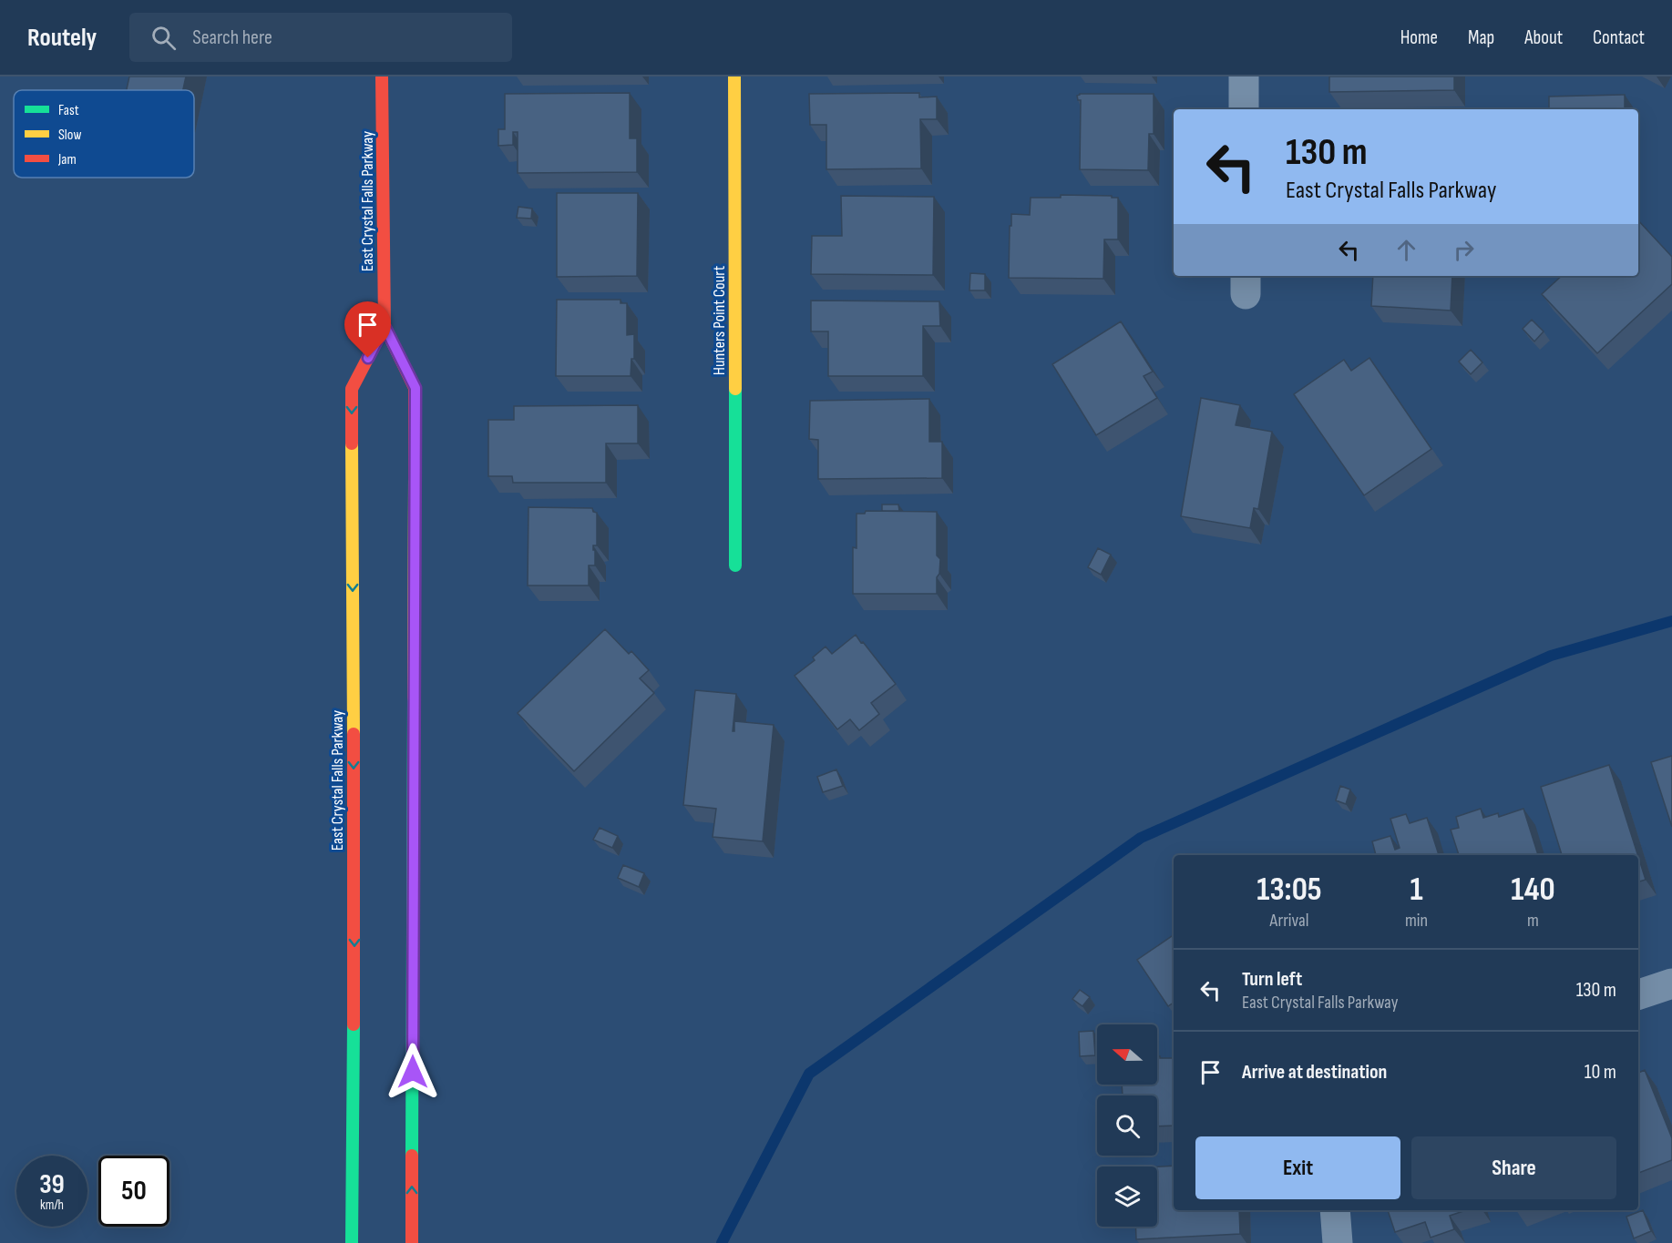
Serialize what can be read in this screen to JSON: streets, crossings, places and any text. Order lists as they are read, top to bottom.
{
  "streets": {
    "main road": ["East Crystal Falls Parkway", "Hunters Point Court"]
  },
  "legend": ["Fast", "Slow", "Jam"],
  "north": "left",
  "page": {
    "header": "Routely",
    "search": "Search here",
    "nav": [
      "Home",
      "Map",
      "About",
      "Contact"
    ],
    "turn": ["130 m", "East Crystal Falls Parkway"],
    "eta": [
      "13:05",
      "Arrival",
      "1",
      "min",
      "140",
      "m"
    ],
    "list": [
      {
        "name": "Turn left",
        "note": "East Crystal Falls Parkway",
        "value": "130 m"
      },
      {
        "name": "Arrive at destination",
        "value": "10 m"
      }
    ],
    "buttons": ["Exit", "Share"],
    "speed": "39 km/h",
    "limit": "50"
  }
}
